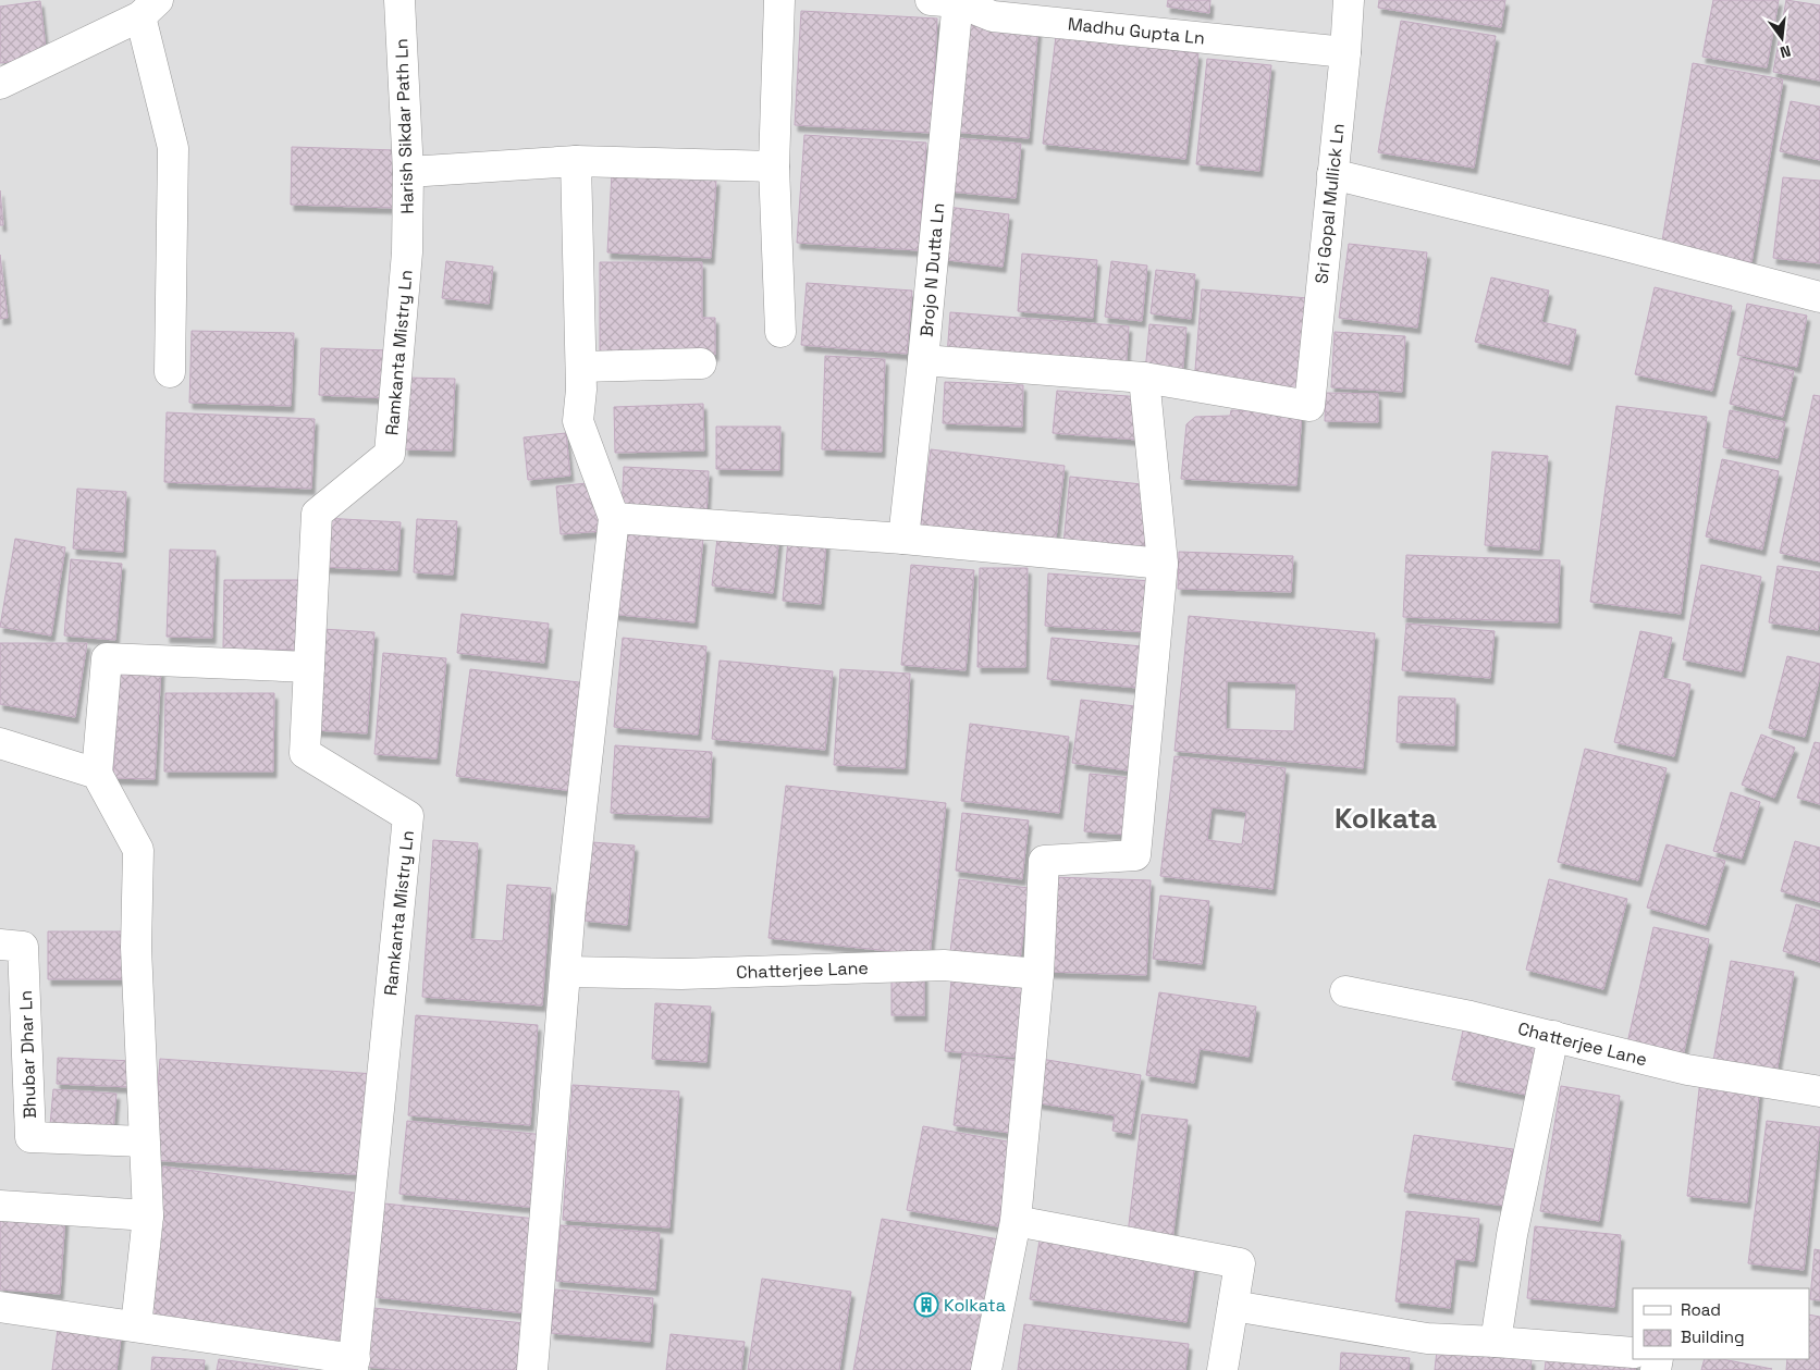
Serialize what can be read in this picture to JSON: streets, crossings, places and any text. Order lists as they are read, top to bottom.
{
  "streets": {
    "street": [
      "Madhu Gupta Ln",
      "Harish Sikdar Path Ln",
      "Sri Gopal Mullick Ln",
      "Brojo N Dutta Ln",
      "Ramkanta Mistry Ln",
      "Chatterjee Lane",
      "Bhubar Dhar Ln"
    ]
  },
  "crossings": [
    ["Madhu Gupta Ln", "Sri Gopal Mullick Ln"],
    ["Madhu Gupta Ln", "Brojo N Dutta Ln"],
    ["Harish Sikdar Path Ln", "Ramkanta Mistry Ln"]
  ],
  "districts": ["Kolkata"],
  "places": {
    "building": ["Kolkata"]
  },
  "legend": ["Road", "Building"],
  "north": "bottom"
}
